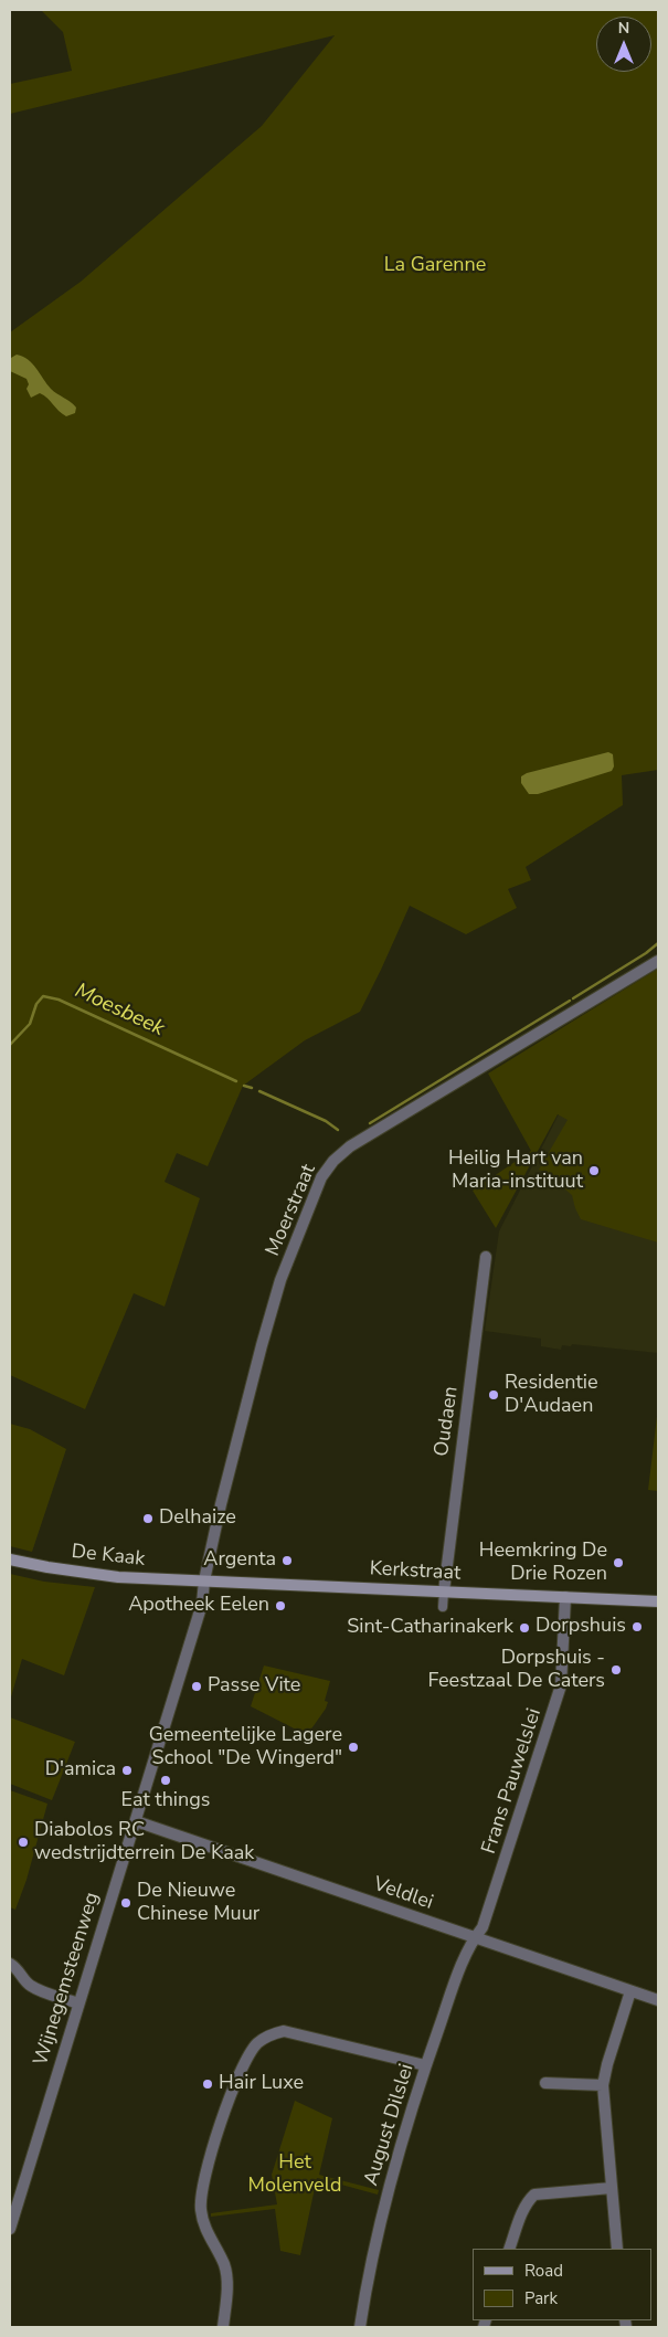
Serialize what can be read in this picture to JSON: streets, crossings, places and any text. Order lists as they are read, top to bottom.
{
  "streets": {
    "main road": ["De Kaak", "Kerkstraat"],
    "street": [
      "Moerstraat",
      "Oudaen",
      "Frans Pauwelslei",
      "Veldlei",
      "Wijnegemsteenweg",
      "August Dilslei"
    ]
  },
  "crossings": [
    ["Moerstraat", "De Kaak"],
    ["Moerstraat", "Kerkstraat"],
    ["Moerstraat", "Wijnegemsteenweg"],
    ["Oudaen", "Kerkstraat"],
    ["De Kaak", "Kerkstraat"],
    ["De Kaak", "Wijnegemsteenweg"],
    ["Kerkstraat", "Frans Pauwelslei"],
    ["Kerkstraat", "Wijnegemsteenweg"],
    ["Frans Pauwelslei", "Veldlei"],
    ["Frans Pauwelslei", "August Dilslei"],
    ["Veldlei", "Wijnegemsteenweg"],
    ["Veldlei", "August Dilslei"]
  ],
  "water": ["Moesbeek"],
  "parks": ["La Garenne", "Het Molenveld"],
  "places": [
    "Heilig Hart van Maria-instituut",
    "Residentie D'Audaen",
    "Delhaize",
    "Argenta",
    "Heemkring De Drie Rozen",
    "Apotheek Eelen",
    "Dorpshuis",
    "Sint-Catharinakerk",
    "Dorpshuis - Feestzaal De Caters",
    "Passe Vite",
    "Gemeentelijke Lagere School \"De Wingerd\"",
    "D'amica",
    "Eat things",
    "Diabolos RC wedstrijdterrein De Kaak",
    "De Nieuwe Chinese Muur",
    "Hair Luxe"
  ],
  "legend": ["Road", "Park"],
  "north": "top"
}
